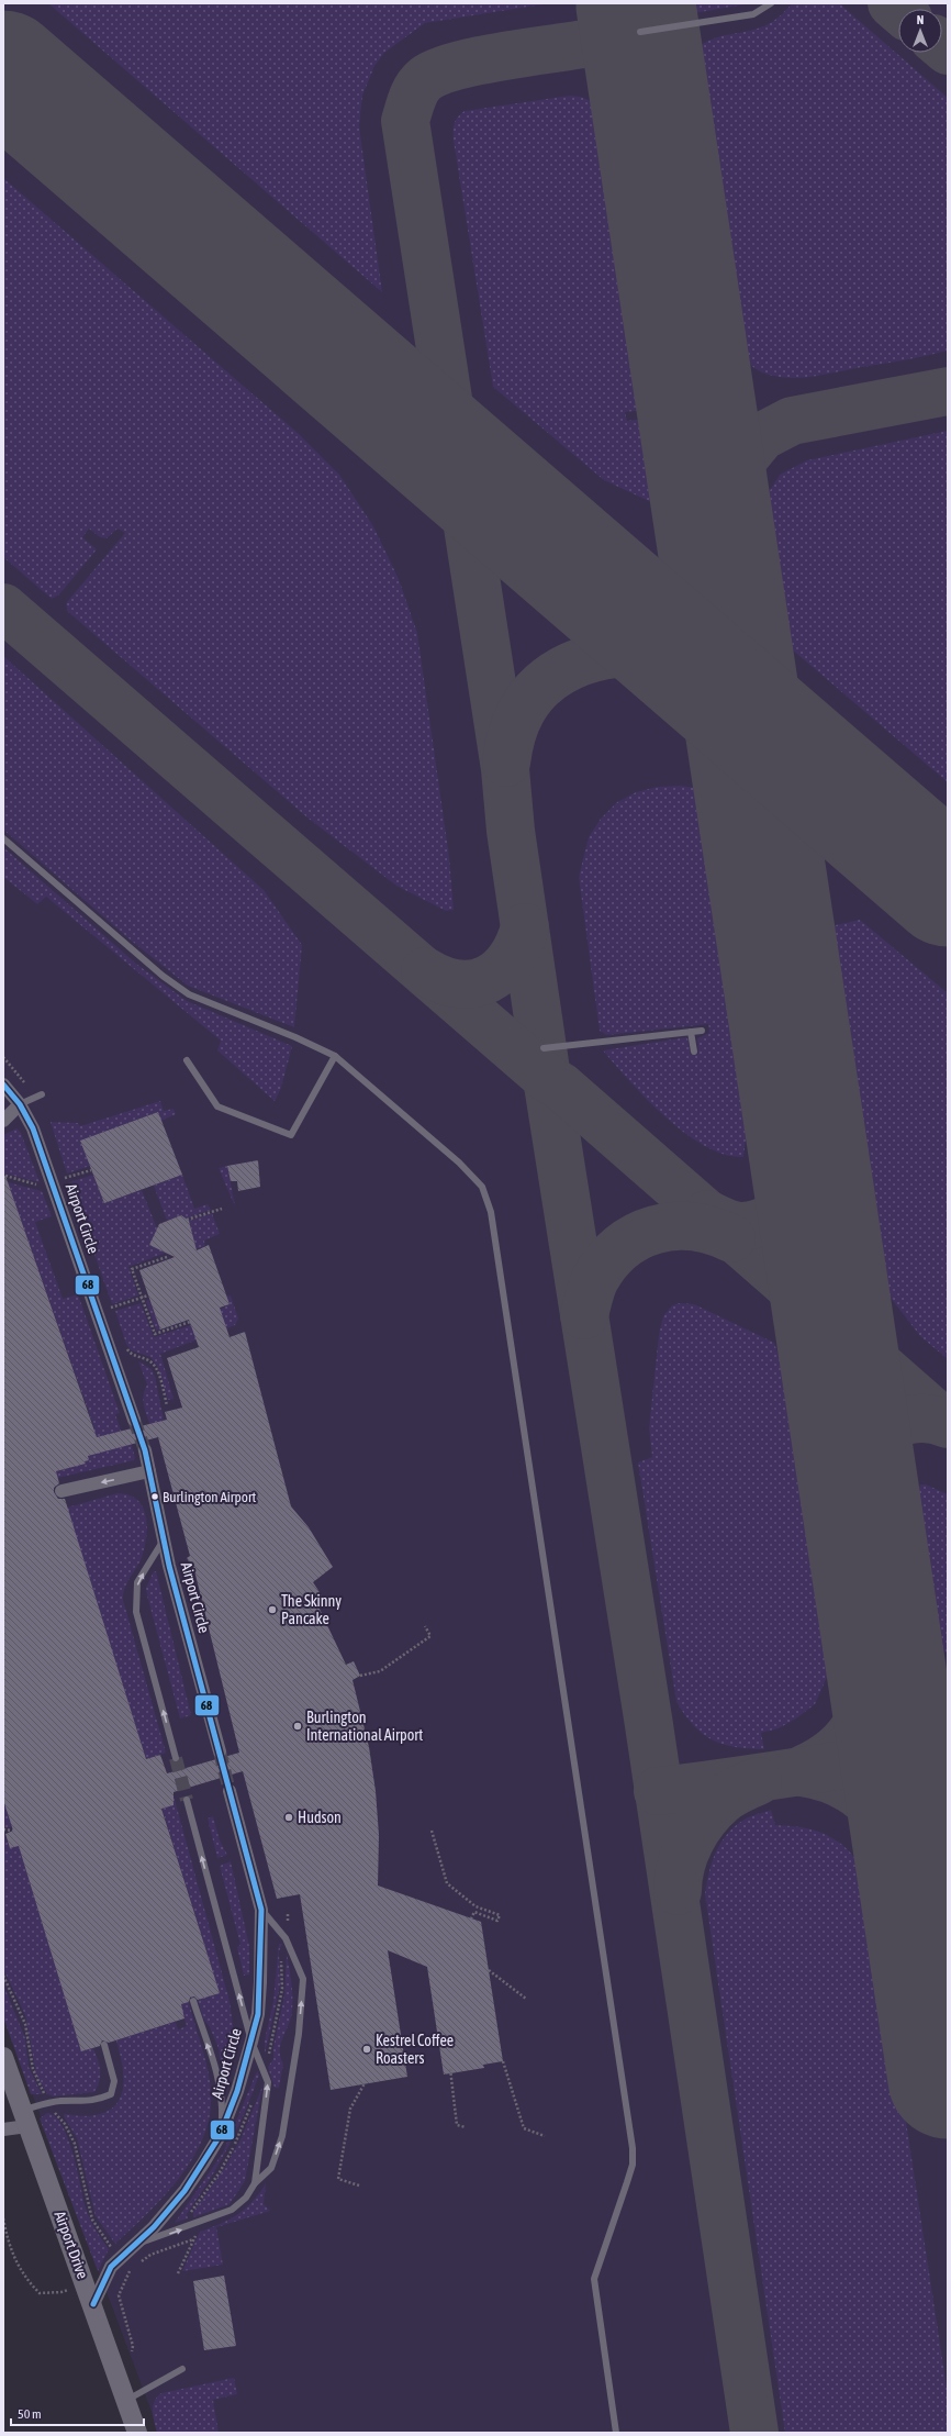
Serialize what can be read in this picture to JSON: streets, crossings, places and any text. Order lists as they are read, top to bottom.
{
  "streets": {
    "main road": ["Airport Drive"],
    "street": ["Airport Circle"]
  },
  "crossings": [
    ["Airport Circle", "Airport Drive"]
  ],
  "places": [
    "Burlington Airport",
    "The Skinny Pancake",
    "Burlington International Airport",
    "Hudson",
    "Kestrel Coffee Roasters"
  ],
  "lines": ["transit line 68"],
  "scale_bar": "50 m",
  "north": "top"
}
